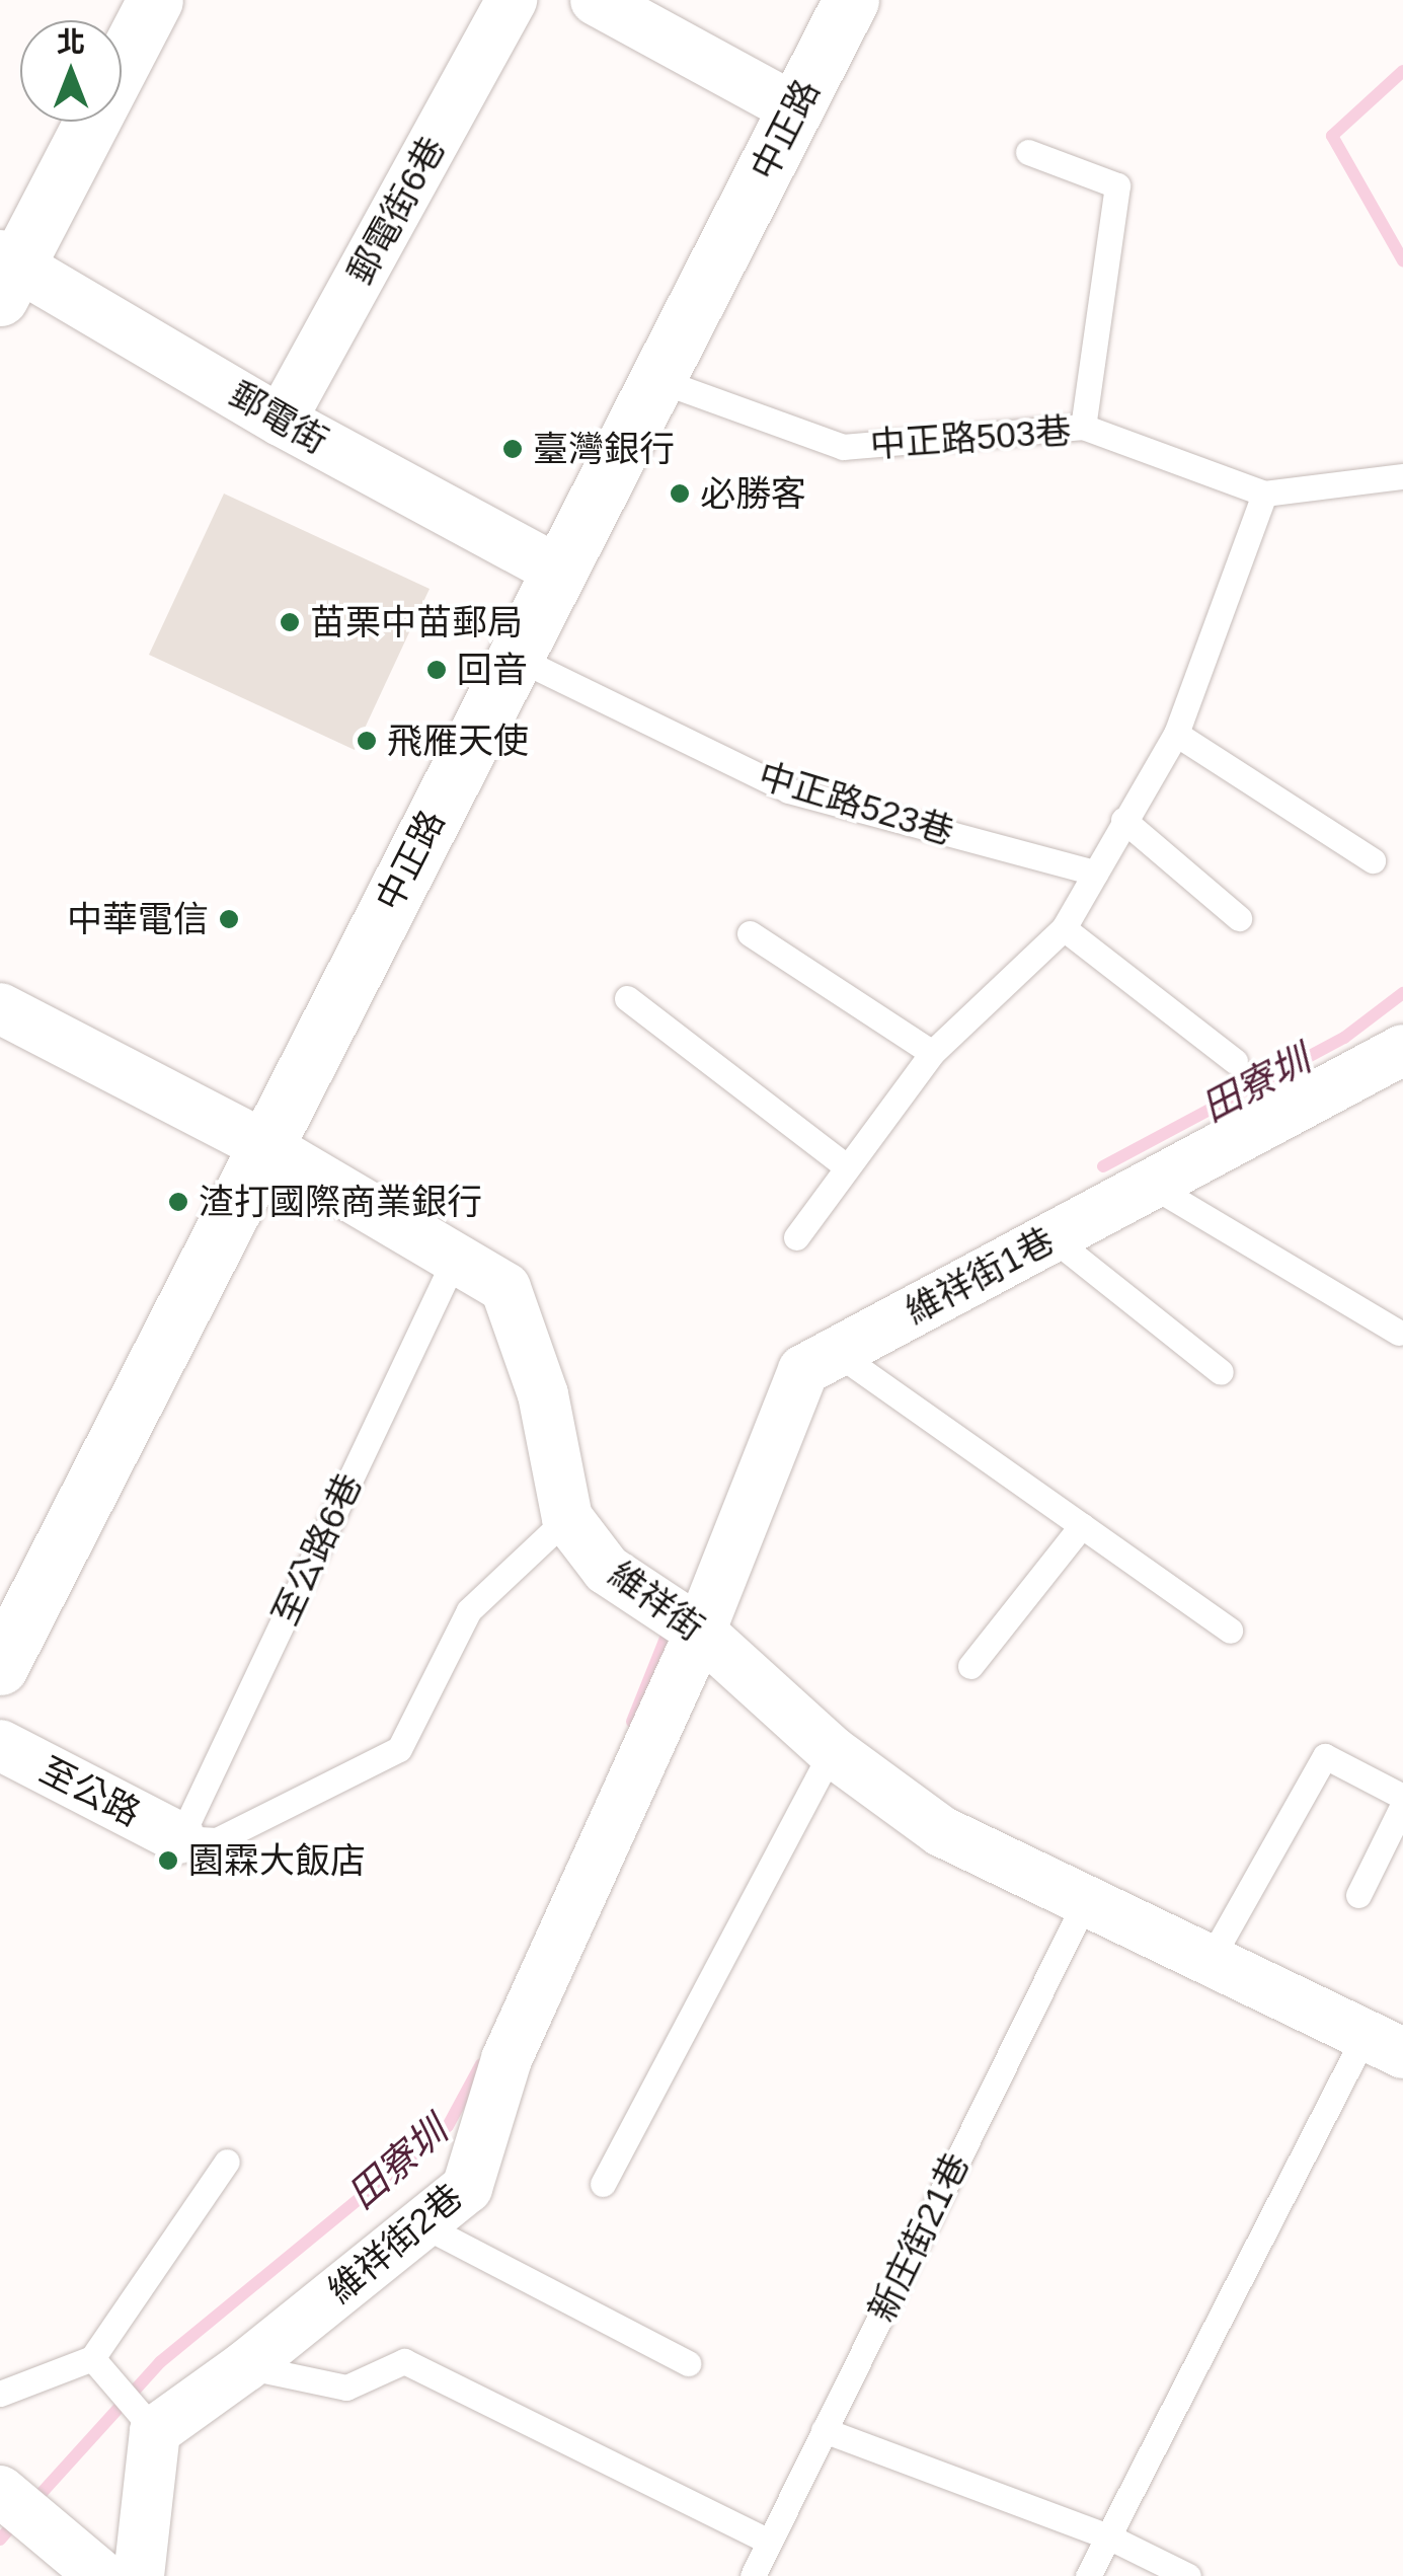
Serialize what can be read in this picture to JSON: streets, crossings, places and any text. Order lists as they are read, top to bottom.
{
  "streets": {
    "street": [
      "中正路",
      "郵電街6巷",
      "郵電街",
      "維祥街1巷",
      "維祥街",
      "至公路",
      "維祥街2巷"
    ],
    "lane": [
      "中正路503巷",
      "中正路523巷",
      "至公路6巷",
      "新庄街21巷"
    ]
  },
  "crossings": [
    ["中正路", "郵電街"],
    ["中正路", "中正路503巷"],
    ["中正路", "中正路523巷"],
    ["中正路", "維祥街"],
    ["郵電街6巷", "郵電街"],
    ["維祥街1巷", "維祥街"],
    ["維祥街1巷", "維祥街2巷"],
    ["至公路6巷", "維祥街"],
    ["至公路6巷", "至公路"],
    ["維祥街", "新庄街21巷"],
    ["維祥街", "維祥街2巷"]
  ],
  "water": ["田寮圳"],
  "places": [
    "臺灣銀行",
    "必勝客",
    "苗栗中苗郵局",
    "回音",
    "飛雁天使",
    "中華電信",
    "渣打國際商業銀行",
    "園霖大飯店"
  ],
  "north": "top"
}
